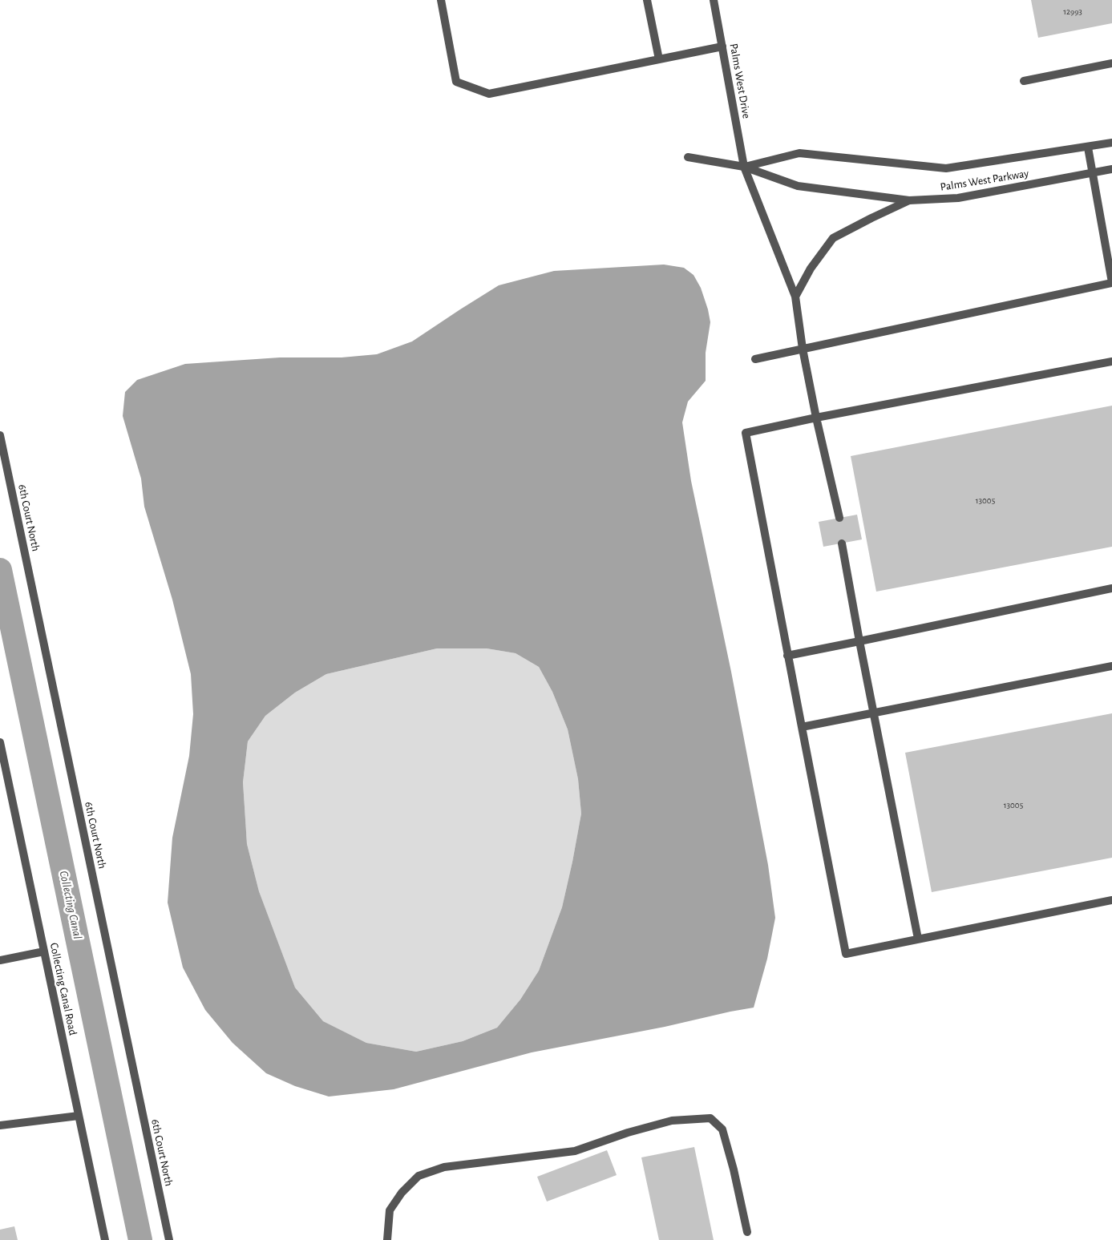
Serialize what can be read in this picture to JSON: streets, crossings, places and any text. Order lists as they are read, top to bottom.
{
  "streets": {
    "street": [
      "Palms West Drive",
      "Palms West Parkway",
      "6th Court North",
      "Collecting Canal Road"
    ]
  },
  "crossings": [
    ["Palms West Drive", "Palms West Parkway"]
  ],
  "water": ["Collecting Canal"],
  "house_numbers": ["12993", "13005", "13005"]
}
